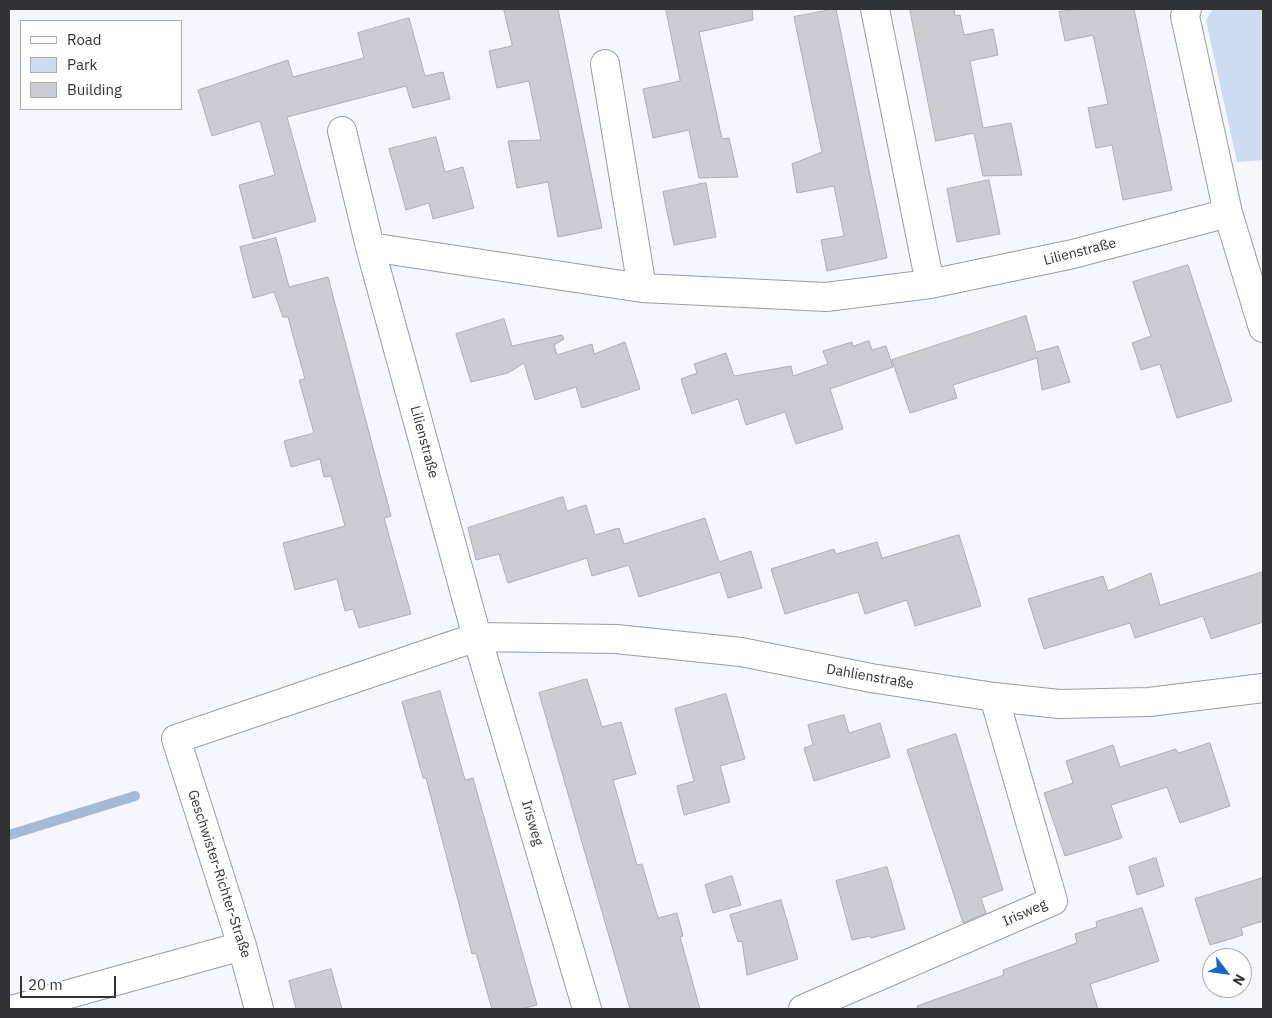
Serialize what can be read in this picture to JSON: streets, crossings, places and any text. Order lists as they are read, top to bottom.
{
  "streets": {
    "street": [
      "Lilienstraße",
      "Dahlienstraße",
      "Irisweg",
      "Geschwister-Richter-Straße"
    ]
  },
  "crossings": [
    ["Lilienstraße", "Dahlienstraße"],
    ["Lilienstraße", "Irisweg"],
    ["Dahlienstraße", "Irisweg"],
    ["Dahlienstraße", "Geschwister-Richter-Straße"]
  ],
  "legend": ["Road", "Park", "Building"],
  "scale_bar": "20 m",
  "north": "bottom right"
}
